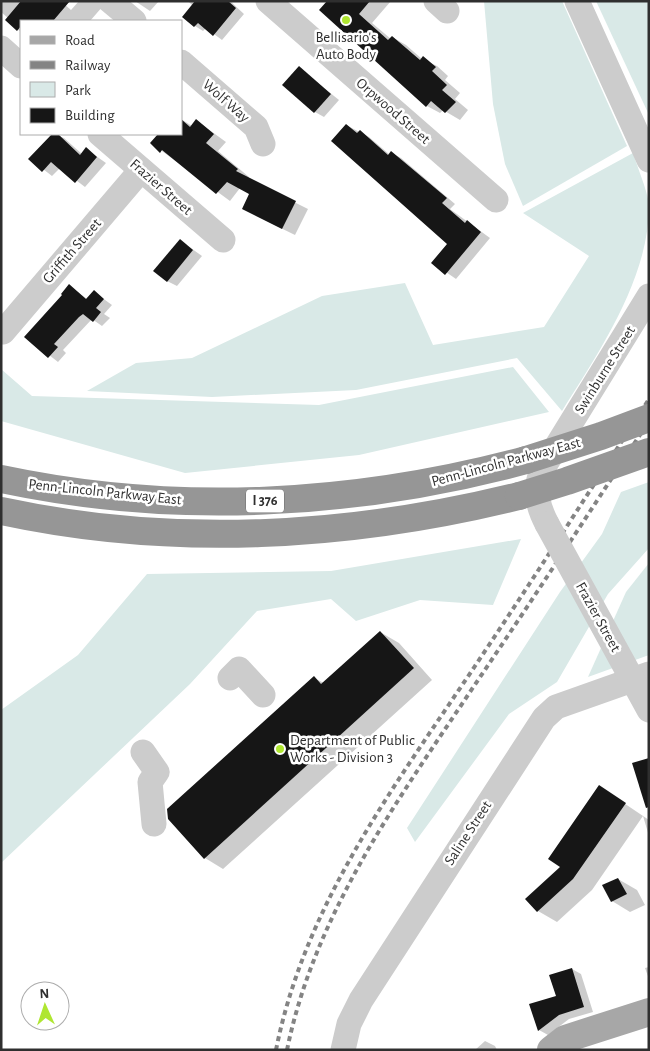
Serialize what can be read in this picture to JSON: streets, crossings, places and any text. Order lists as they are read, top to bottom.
{
  "streets": {
    "highway": ["Penn-Lincoln Parkway East", "I 376"],
    "street": [
      "Wolf Way",
      "Orpwood Street",
      "Frazier Street",
      "Griffith Street",
      "Swinburne Street",
      "Saline Street"
    ]
  },
  "crossings": [
    ["Frazier Street", "Griffith Street"],
    ["Frazier Street", "Swinburne Street"]
  ],
  "places": ["Bellisario's Auto Body", "Department of Public Works - Division 3"],
  "legend": [
    "Road",
    "Railway",
    "Park",
    "Building"
  ],
  "north": "top"
}
